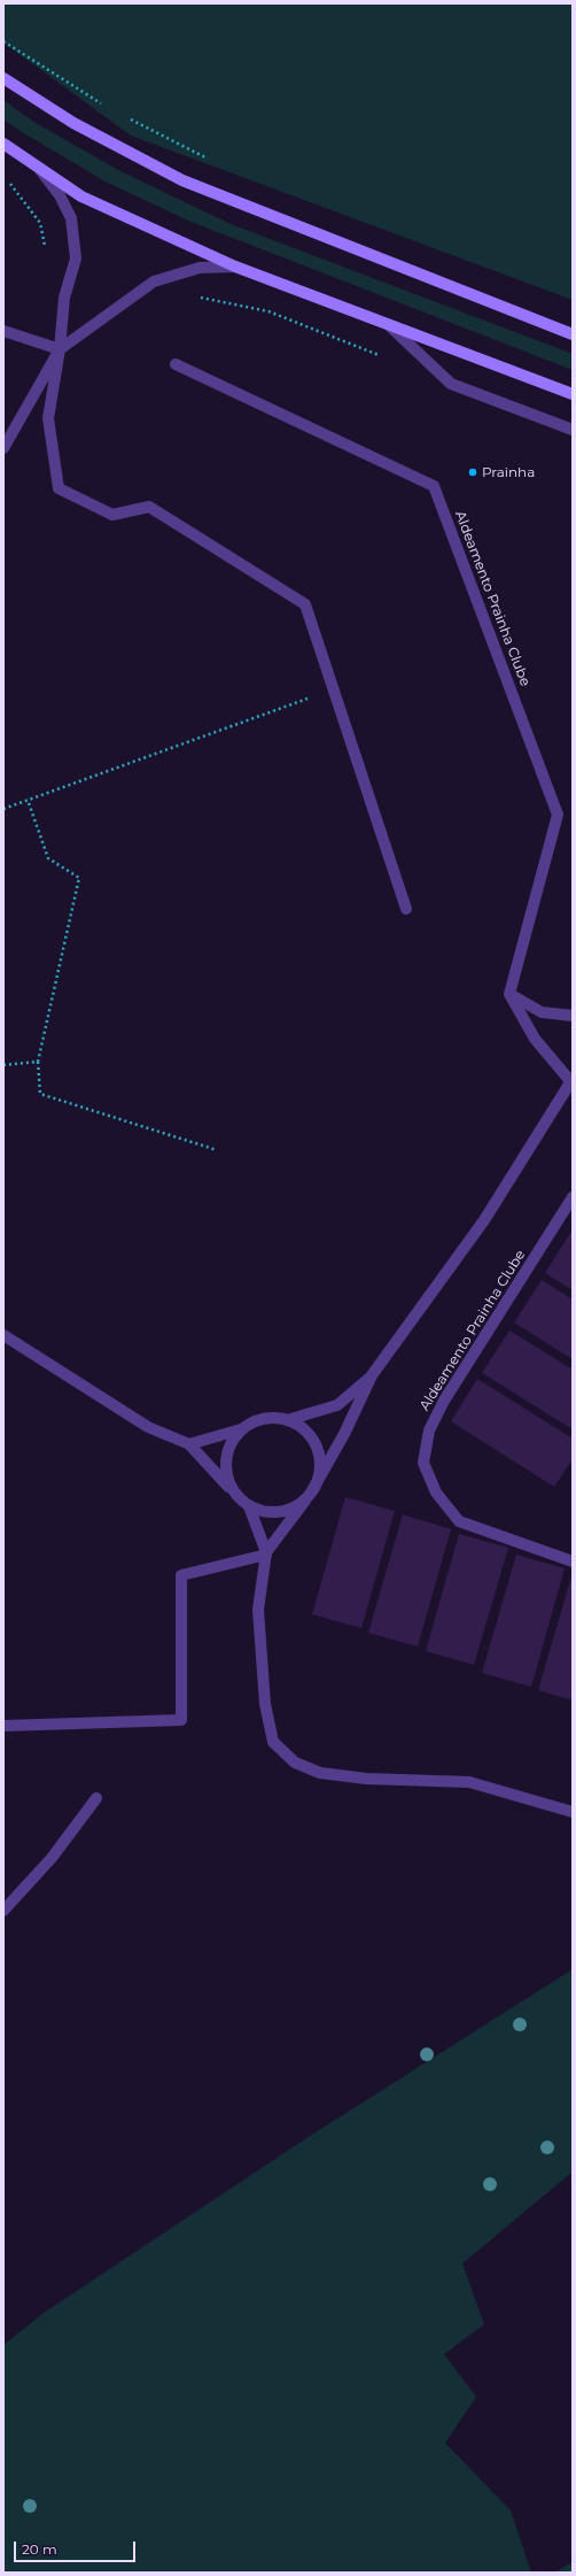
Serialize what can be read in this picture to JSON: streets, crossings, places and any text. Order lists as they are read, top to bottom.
{
  "streets": {
    "street": ["Aldeamento Prainha Clube"]
  },
  "places": ["Prainha"],
  "scale_bar": "20 m"
}
